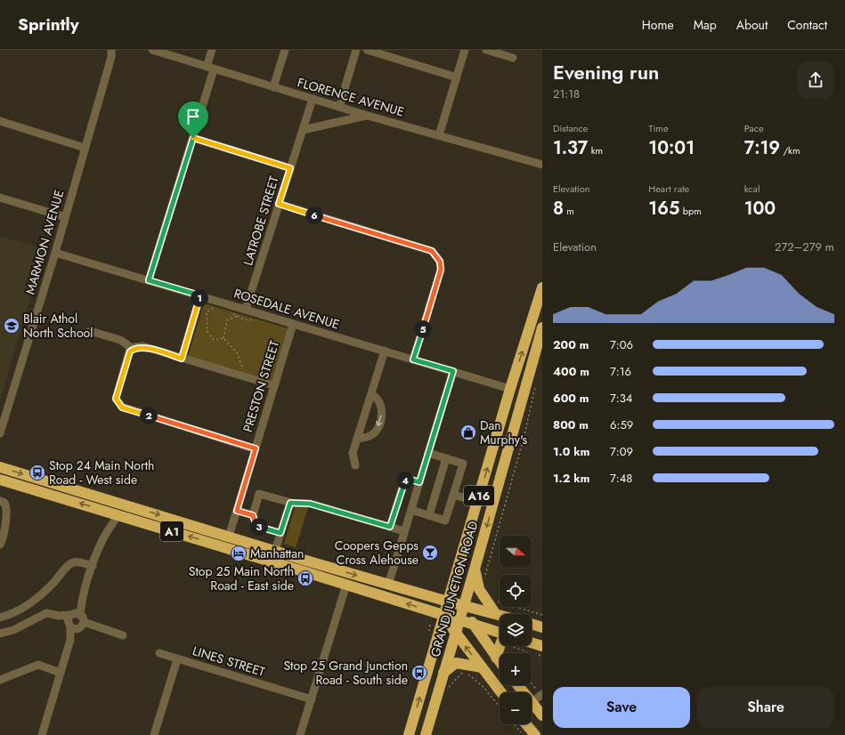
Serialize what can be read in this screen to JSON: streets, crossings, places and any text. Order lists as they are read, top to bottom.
{
  "streets": {
    "highway": ["A16", "A1", "GRAND JUNCTION ROAD"],
    "street": [
      "FLORENCE AVENUE",
      "LATROBE STREET",
      "MARMION AVENUE",
      "ROSEDALE AVENUE",
      "PRESTON STREET",
      "LINES STREET"
    ]
  },
  "crossings": [
    ["FLORENCE AVENUE", "LATROBE STREET"],
    ["LATROBE STREET", "ROSEDALE AVENUE"],
    ["MARMION AVENUE", "ROSEDALE AVENUE"],
    ["ROSEDALE AVENUE", "PRESTON STREET"],
    ["ROSEDALE AVENUE", "GRAND JUNCTION ROAD"],
    ["PRESTON STREET", "A1"],
    ["A1", "GRAND JUNCTION ROAD"]
  ],
  "places": {
    "school or university": ["Blair Athol North School"],
    "shop": ["Dan Murphy's"],
    "bus stop": ["Stop 24 Main North Road - West side", "Stop 25 Main North Road - East side", "Stop 25 Grand Junction Road - South side"],
    "bar": ["Coopers Gepps Cross Alehouse"],
    "hotel": ["Manhattan"]
  },
  "north": "right",
  "page": {
    "header": "Sprintly",
    "nav": [
      "Home",
      "Map",
      "About",
      "Contact"
    ],
    "heading": ["Evening run", "21:18"],
    "stats": [
      ["Distance", "1.37 km"],
      ["Time", "10:01"],
      ["Pace", "7:19 /km"],
      ["Elevation", "8 m"],
      ["Heart rate", "165 bpm"],
      ["kcal", "100"]
    ],
    "pins": [
      "6",
      "1",
      "5",
      "2",
      "4",
      "3"
    ],
    "chart": ["Elevation", "272–279 m"],
    "list": [
      {
        "name": "200 m",
        "note": "7:06"
      },
      {
        "name": "400 m",
        "note": "7:16"
      },
      {
        "name": "600 m",
        "note": "7:34"
      },
      {
        "name": "800 m",
        "note": "6:59"
      },
      {
        "name": "1.0 km",
        "note": "7:09"
      },
      {
        "name": "1.2 km",
        "note": "7:48"
      }
    ],
    "map_buttons": ["+", "−"],
    "buttons": ["Save", "Share"]
  }
}
